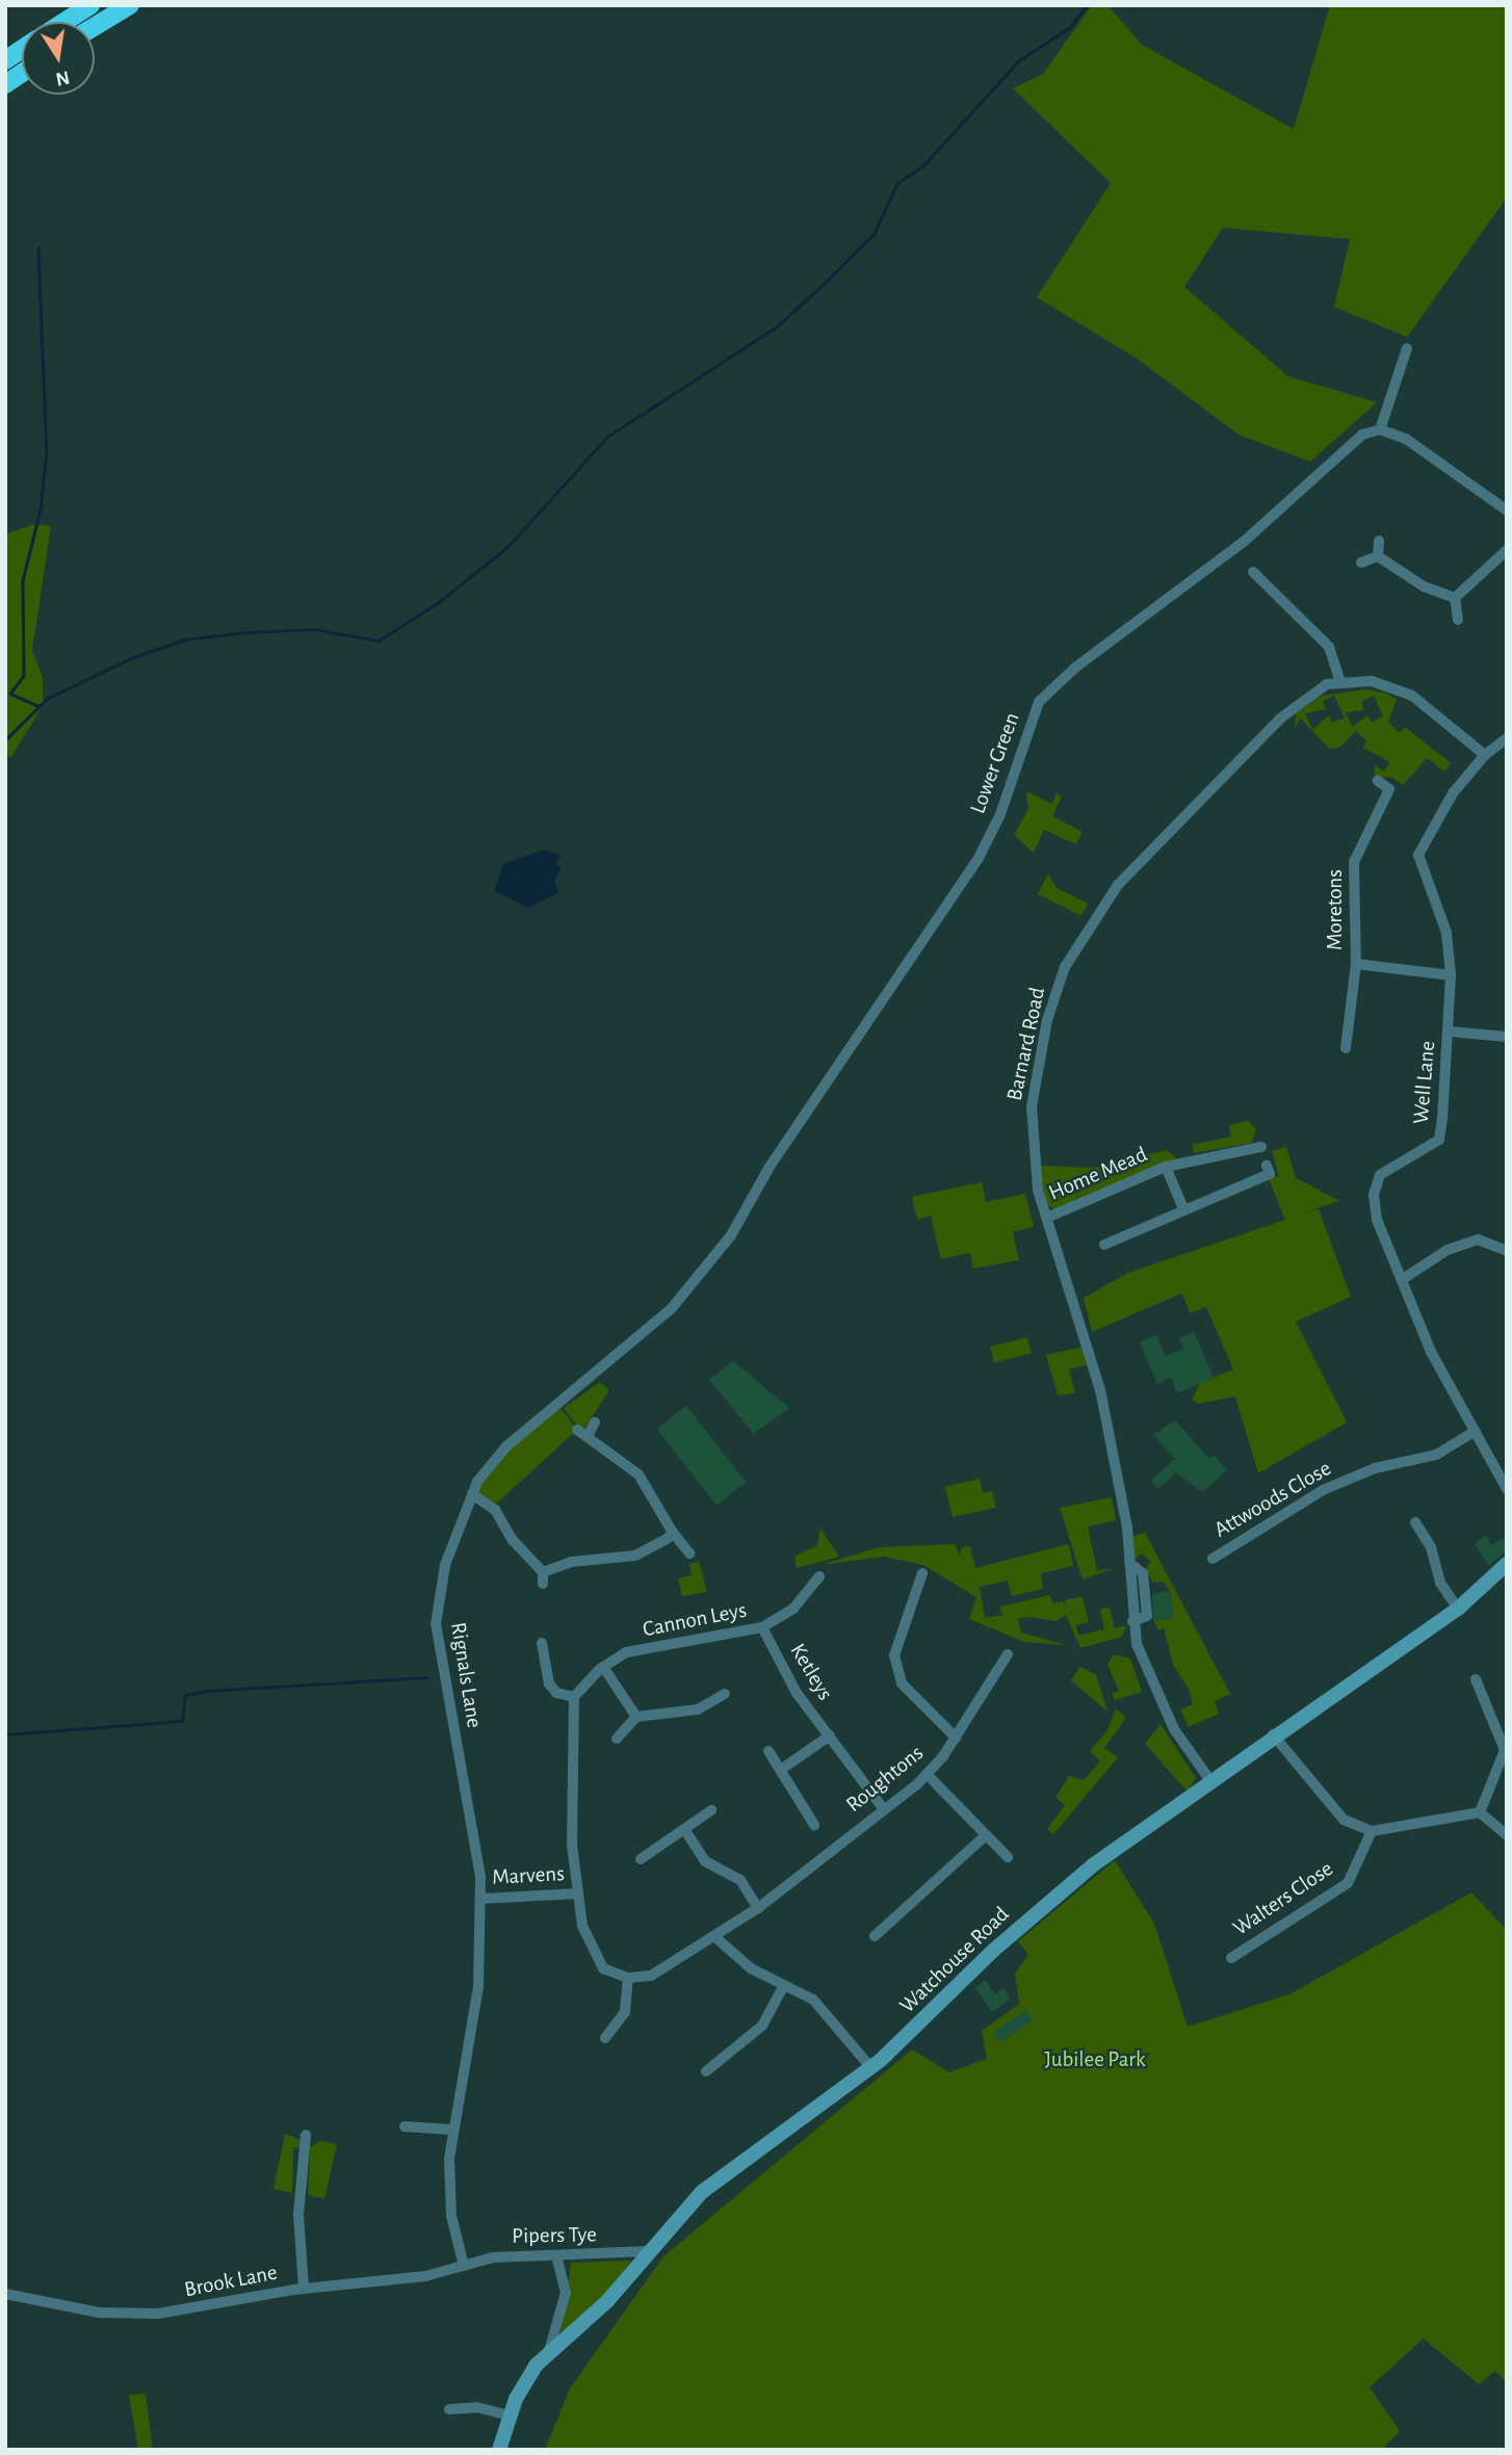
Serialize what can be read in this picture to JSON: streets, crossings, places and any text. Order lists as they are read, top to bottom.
{
  "streets": {
    "street": [
      "Lower Green",
      "Moretons",
      "Barnard Road",
      "Well Lane",
      "Home Mead",
      "Attwoods Close",
      "Cannon Leys",
      "Ketleys",
      "Rignals Lane",
      "Roughtons",
      "Marvens",
      "Walters Close",
      "Watchouse Road",
      "Pipers Tye",
      "Brook Lane"
    ]
  },
  "crossings": [
    ["Lower Green", "Rignals Lane"],
    ["Moretons", "Well Lane"],
    ["Barnard Road", "Home Mead"],
    ["Barnard Road", "Watchouse Road"],
    ["Well Lane", "Attwoods Close"],
    ["Cannon Leys", "Ketleys"],
    ["Ketleys", "Roughtons"],
    ["Rignals Lane", "Marvens"],
    ["Rignals Lane", "Pipers Tye"],
    ["Rignals Lane", "Brook Lane"],
    ["Watchouse Road", "Pipers Tye"],
    ["Pipers Tye", "Brook Lane"]
  ],
  "parks": ["Jubilee Park"],
  "north": "bottom"
}
